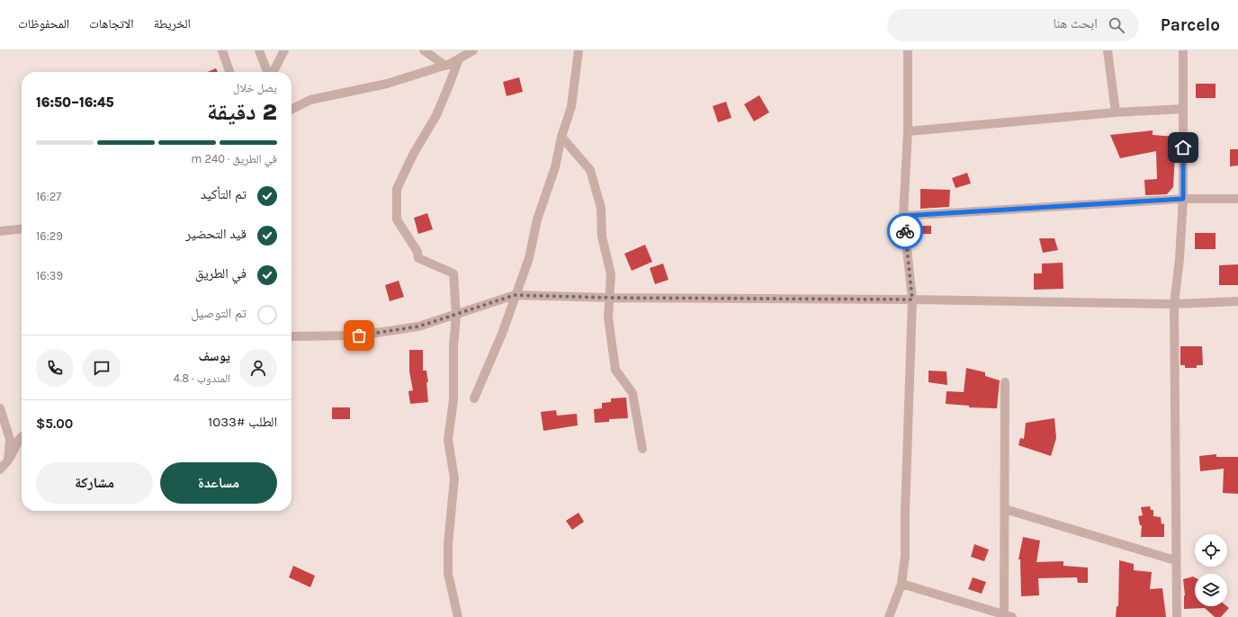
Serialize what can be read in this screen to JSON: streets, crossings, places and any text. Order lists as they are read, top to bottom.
{
  "page": {
    "header": "Parcelo",
    "search": "ابحث هنا",
    "nav": ["الخريطة", "الاتجاهات", "المحفوظات"],
    "heading": ["2 دقيقة", "يصل خلال", "16:45–16:50"],
    "panel": [
      "يوسف",
      "المندوب · 4.8",
      "الطلب #1033",
      "$5.00"
    ],
    "bar": "في الطريق · 240 m",
    "list": [
      ["تم التأكيد", "16:27"],
      ["قيد التحضير", "16:29"],
      ["في الطريق", "16:39"],
      "تم التوصيل"
    ],
    "buttons": ["مساعدة", "مشاركة"]
  }
}
